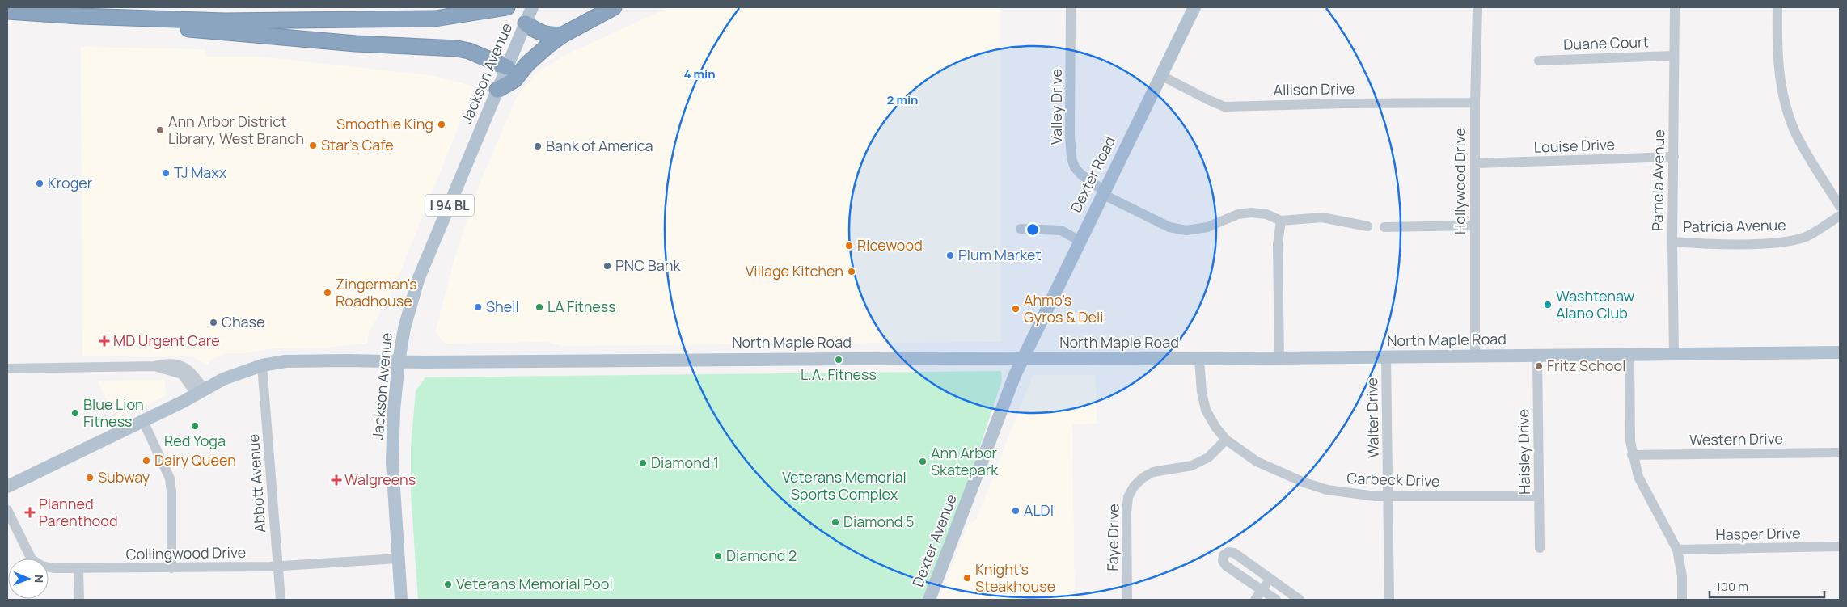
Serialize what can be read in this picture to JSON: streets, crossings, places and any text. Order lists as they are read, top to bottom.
{
  "streets": {
    "main road": [
      "Jackson Avenue",
      "Dexter Road",
      "I 94 BL",
      "North Maple Road",
      "Dexter Avenue"
    ],
    "street": [
      "Duane Court",
      "Allison Drive",
      "Valley Drive",
      "Louise Drive",
      "Pamela Avenue",
      "Hollywood Drive",
      "Patricia Avenue",
      "Walter Drive",
      "Western Drive",
      "Haisley Drive",
      "Carbeck Drive",
      "Abbott Avenue",
      "Hasper Drive",
      "Faye Drive",
      "Collingwood Drive"
    ]
  },
  "crossings": [
    ["Duane Court", "Pamela Avenue"],
    ["Jackson Avenue", "North Maple Road"],
    ["Jackson Avenue", "Collingwood Drive"],
    ["Allison Drive", "Dexter Road"],
    ["Allison Drive", "Hollywood Drive"],
    ["Valley Drive", "Dexter Road"],
    ["Louise Drive", "Pamela Avenue"],
    ["Louise Drive", "Hollywood Drive"],
    ["Dexter Road", "North Maple Road"],
    ["Dexter Road", "Dexter Avenue"],
    ["Pamela Avenue", "Patricia Avenue"],
    ["Pamela Avenue", "North Maple Road"],
    ["Hollywood Drive", "North Maple Road"],
    ["North Maple Road", "Walter Drive"],
    ["North Maple Road", "Haisley Drive"],
    ["North Maple Road", "Carbeck Drive"],
    ["North Maple Road", "Abbott Avenue"],
    ["North Maple Road", "Dexter Avenue"],
    ["Walter Drive", "Carbeck Drive"],
    ["Haisley Drive", "Carbeck Drive"],
    ["Carbeck Drive", "Faye Drive"],
    ["Abbott Avenue", "Collingwood Drive"]
  ],
  "parks": ["Veterans Memorial Sports Complex"],
  "places": {
    "other": [
      "Smoothie King",
      "Ann Arbor District Library, West Branch",
      "Star’s Cafe",
      "Bank of America",
      "TJ Maxx",
      "Kroger",
      "Ricewood",
      "Plum Market",
      "PNC Bank",
      "Village Kitchen",
      "Zingerman's Roadhouse",
      "Washtenaw Alano Club",
      "Shell",
      "LA Fitness",
      "Ahmo's Gyros & Deli",
      "Chase",
      "L.A. Fitness",
      "Fritz School",
      "Blue Lion Fitness",
      "Red Yoga",
      "Dairy Queen",
      "Ann Arbor Skatepark",
      "Diamond 1",
      "Subway",
      "ALDI",
      "Diamond 5",
      "Diamond 2",
      "Knight's Steakhouse",
      "Veterans Memorial Pool"
    ],
    "health": ["MD Urgent Care", "Walgreens", "Planned Parenthood"]
  },
  "scale_bar": "100 m",
  "north": "right",
  "rings": ["4 min", "2 min"]
}
